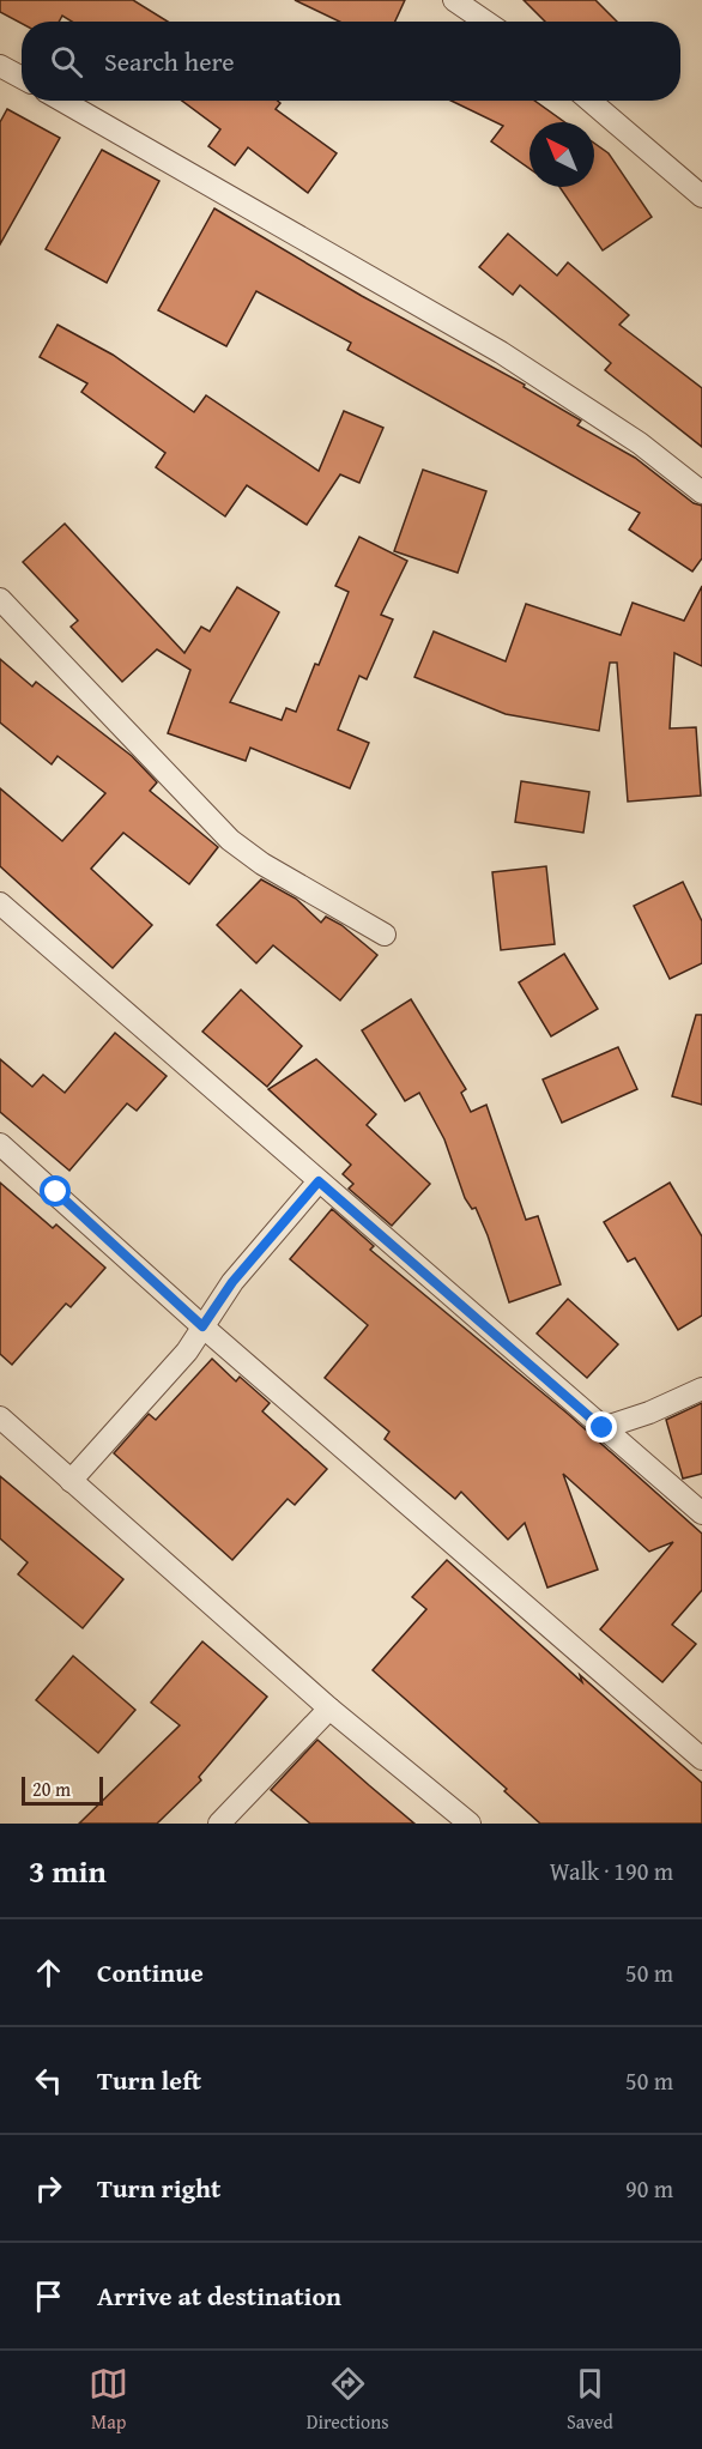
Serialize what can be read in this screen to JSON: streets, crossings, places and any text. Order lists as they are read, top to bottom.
{
  "scale_bar": "20 m",
  "north": "top left",
  "page": {
    "search": "Search here",
    "scale": "20 m",
    "heading": ["3 min", "Walk · 190 m"],
    "list": [
      ["Continue", "50 m"],
      ["Turn left", "50 m"],
      ["Turn right", "90 m"],
      "Arrive at destination"
    ],
    "nav": ["Map", "Directions", "Saved"]
  }
}
